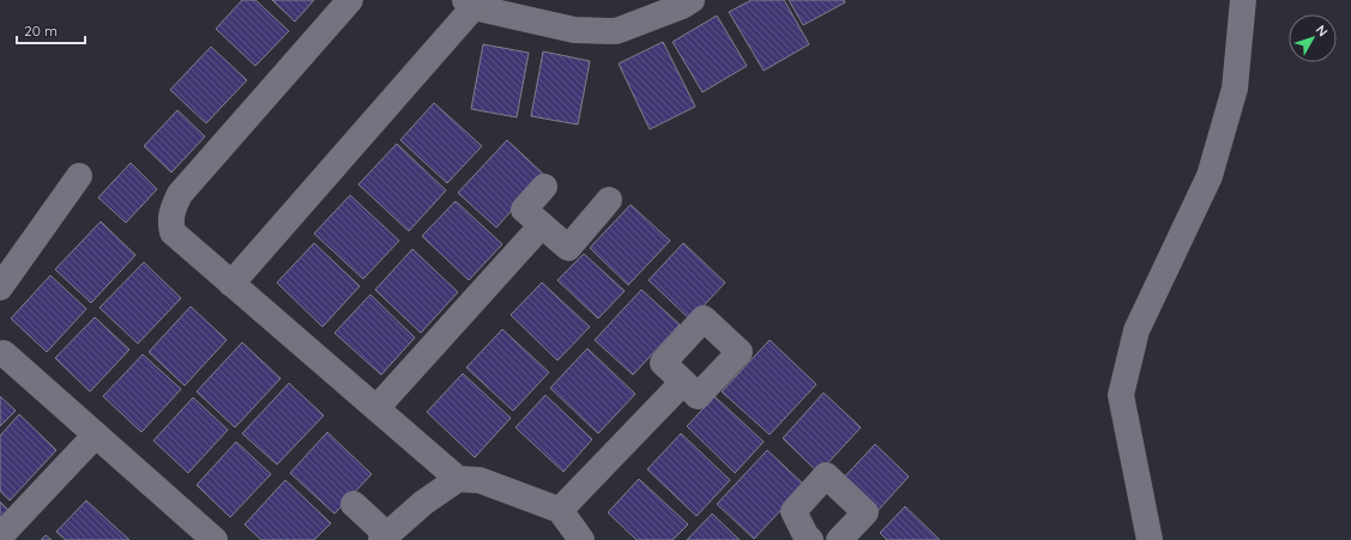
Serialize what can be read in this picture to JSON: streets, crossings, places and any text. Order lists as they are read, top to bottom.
{
  "scale_bar": "20 m",
  "north": "top right"
}
